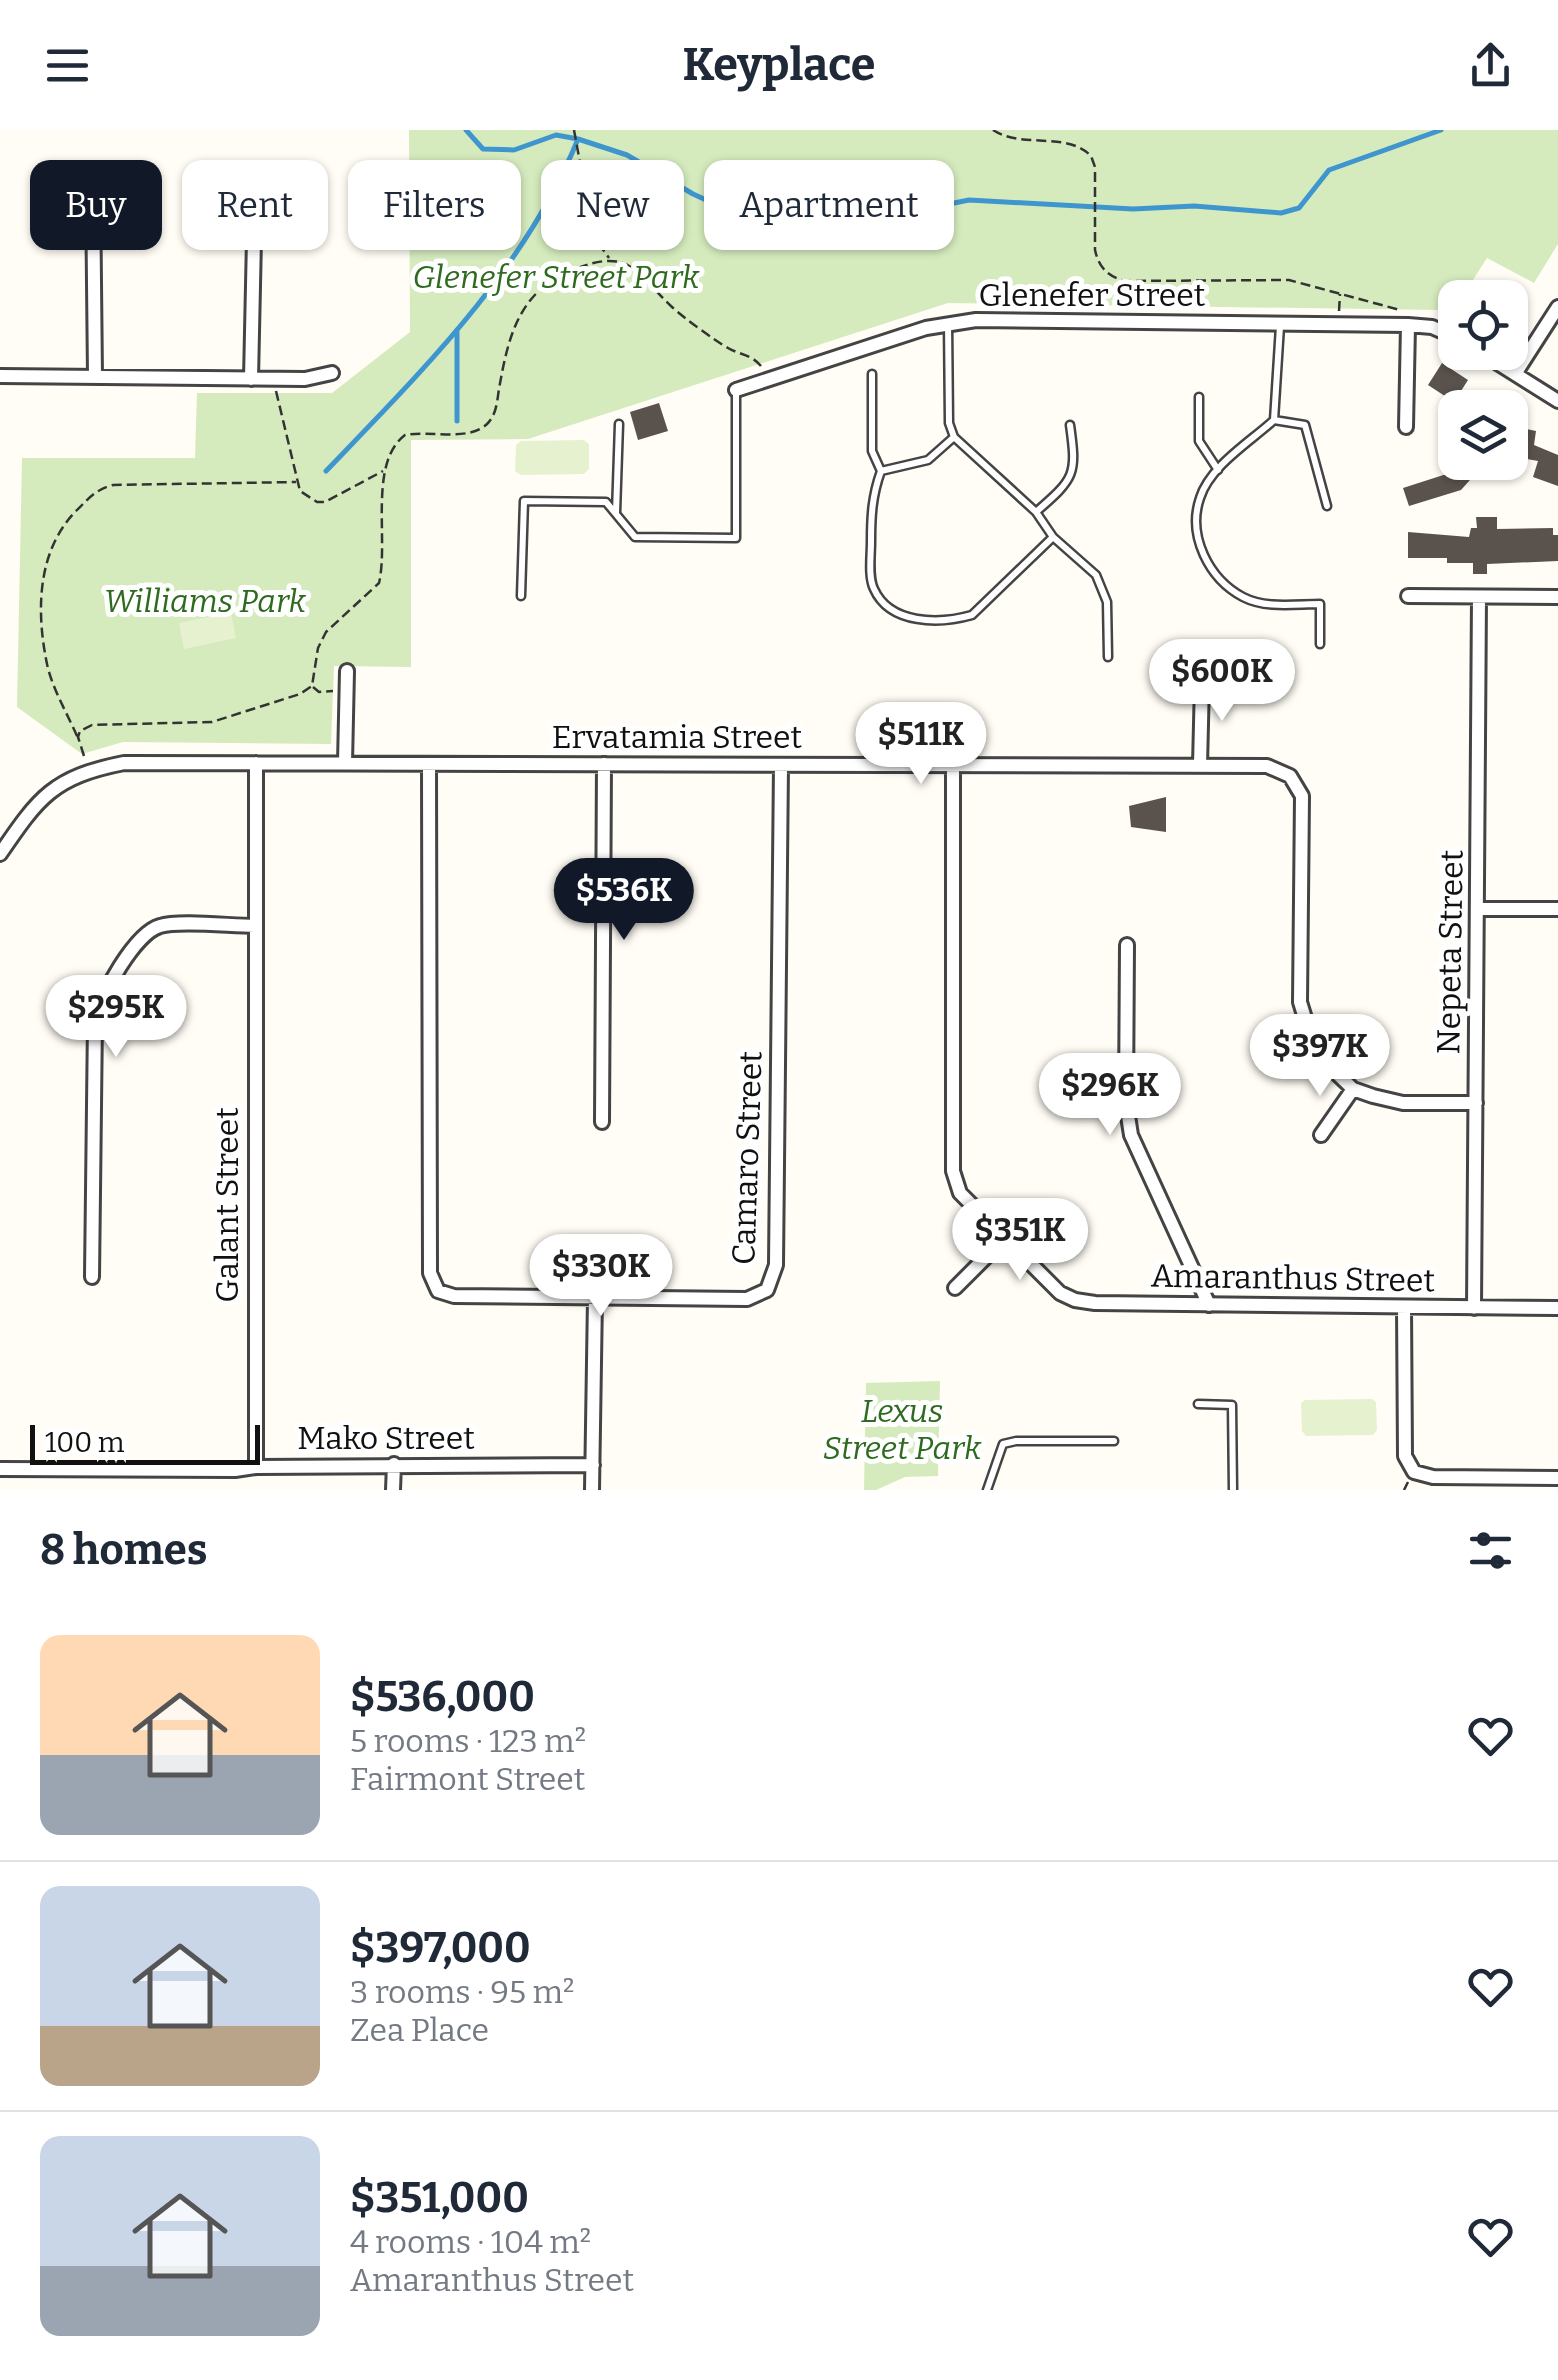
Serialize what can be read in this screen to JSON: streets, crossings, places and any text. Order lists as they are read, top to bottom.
{
  "streets": {
    "street": [
      "Glenefer Street",
      "Ervatamia Street",
      "Nepeta Street",
      "Camaro Street",
      "Galant Street",
      "Amaranthus Street",
      "Mako Street"
    ]
  },
  "crossings": [
    ["Ervatamia Street", "Nepeta Street"],
    ["Ervatamia Street", "Camaro Street"],
    ["Ervatamia Street", "Galant Street"],
    ["Ervatamia Street", "Amaranthus Street"],
    ["Nepeta Street", "Amaranthus Street"],
    ["Galant Street", "Mako Street"]
  ],
  "parks": ["Glenefer Street Park", "Williams Park", "Lexus Street Park"],
  "scale_bar": "100 m",
  "page": {
    "header": "Keyplace",
    "chip": [
      "Buy",
      "Rent",
      "Filters",
      "New",
      "Apartment"
    ],
    "price": [
      "$600K",
      "$511K",
      "$536K",
      "$295K",
      "$397K",
      "$296K",
      "$351K",
      "$330K"
    ],
    "scale": "100 m",
    "heading": "8 homes",
    "list": [
      {
        "name": "$536,000",
        "note": "5 rooms · 123 m² · Fairmont Street"
      },
      {
        "name": "$397,000",
        "note": "3 rooms · 95 m² · Zea Place"
      },
      {
        "name": "$351,000",
        "note": "4 rooms · 104 m² · Amaranthus Street"
      }
    ]
  }
}
